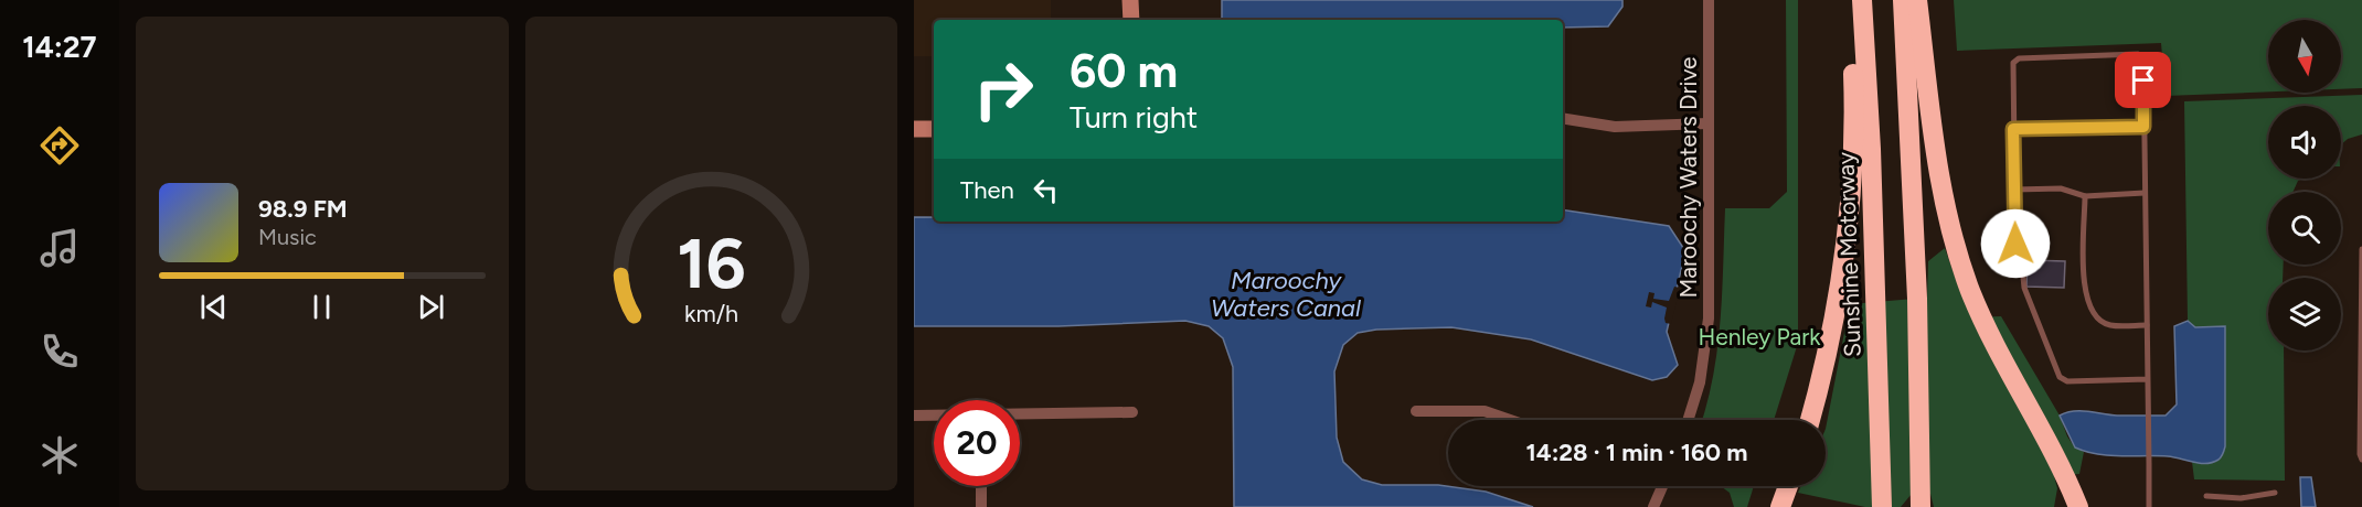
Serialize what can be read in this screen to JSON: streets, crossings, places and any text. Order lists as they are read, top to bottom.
{
  "streets": {
    "highway": ["Sunshine Motorway"],
    "street": ["Maroochy Waters Drive"]
  },
  "water": ["Maroochy Waters Canal"],
  "parks": ["Henley Park"],
  "north": "bottom",
  "page": {
    "tabs": "14:27",
    "turn": ["60 m", "Turn right"],
    "then": "Then",
    "song": ["98.9 FM", "Music"],
    "limit": "20",
    "trip": "14:28 · 1 min · 160 m",
    "gauge": ["16", "km/h"]
  }
}
